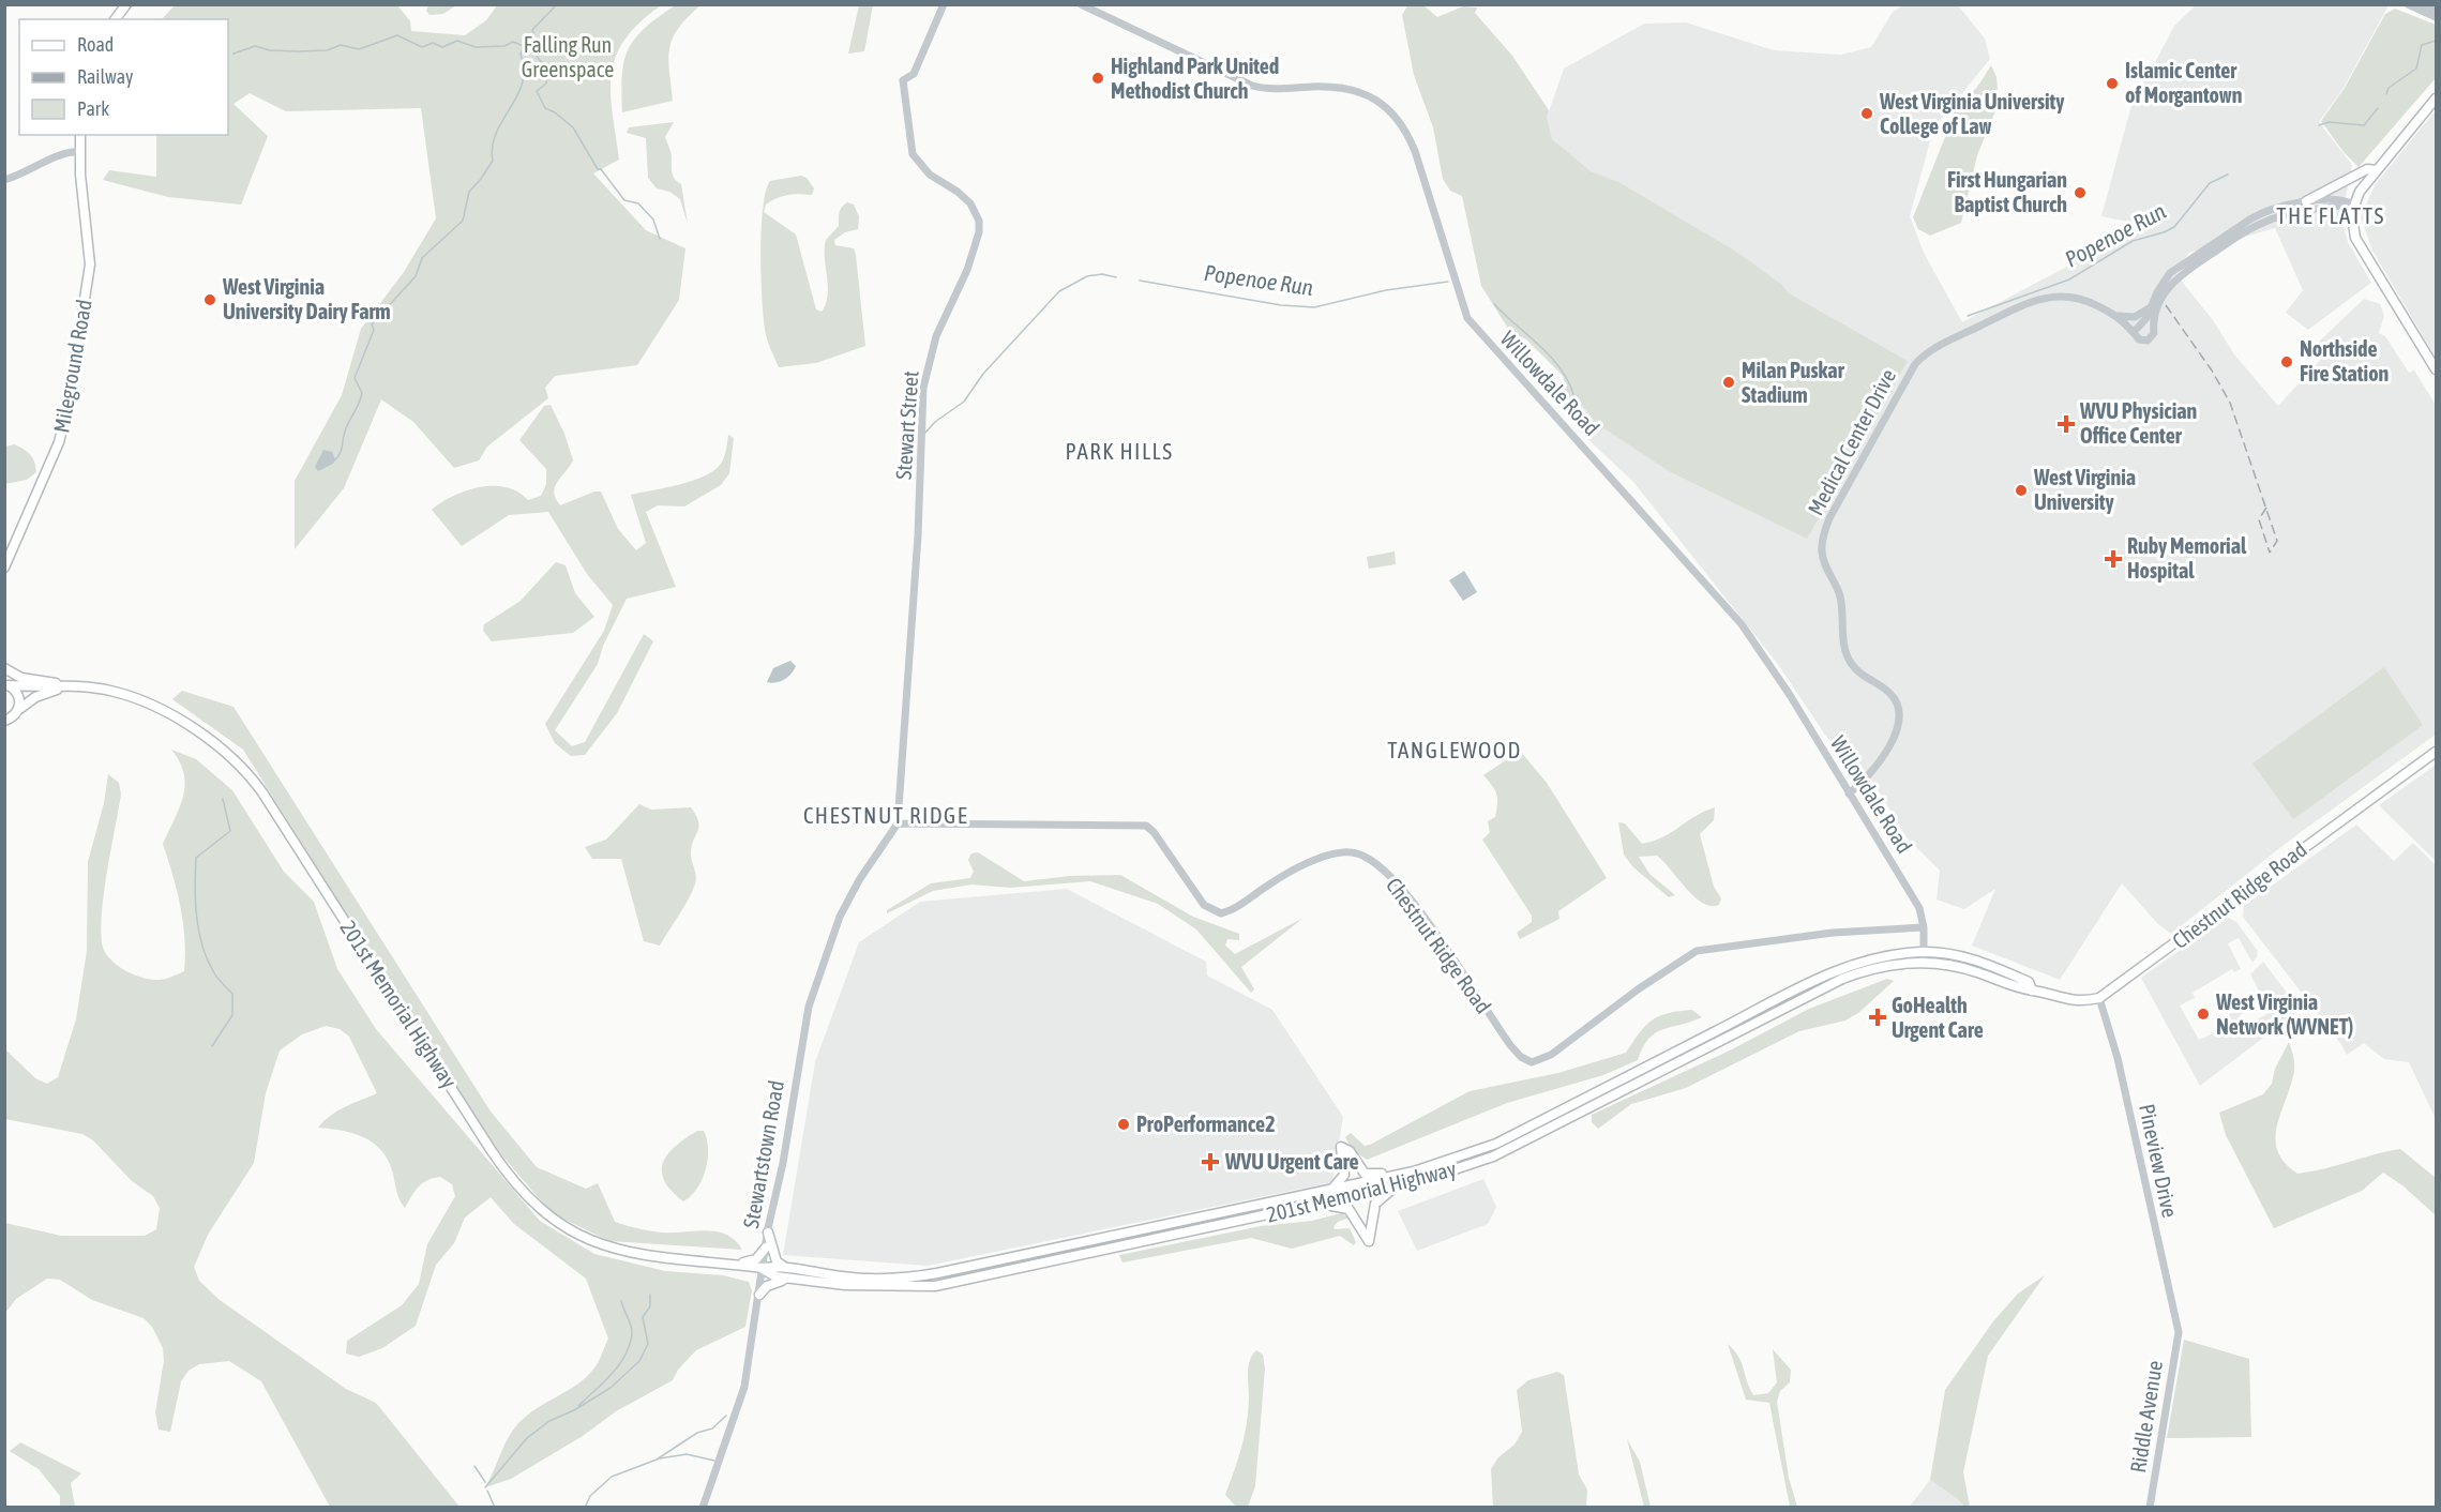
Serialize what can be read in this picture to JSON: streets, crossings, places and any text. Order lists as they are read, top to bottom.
{
  "streets": {
    "main road": ["Mileground Road", "Chestnut Ridge Road", "201st Memorial Highway"],
    "street": [
      "Willowdale Road",
      "Stewart Street",
      "Medical Center Drive",
      "Stewartstown Road",
      "Pineview Drive",
      "Riddle Avenue"
    ]
  },
  "crossings": [
    ["Willowdale Road", "Medical Center Drive"],
    ["Willowdale Road", "Chestnut Ridge Road"],
    ["Stewart Street", "Chestnut Ridge Road"],
    ["Stewart Street", "Stewartstown Road"],
    ["Chestnut Ridge Road", "Stewartstown Road"],
    ["Chestnut Ridge Road", "Pineview Drive"],
    ["201st Memorial Highway", "Stewartstown Road"],
    ["Pineview Drive", "Riddle Avenue"]
  ],
  "districts": [
    "THE FLATTS",
    "PARK HILLS",
    "TANGLEWOOD",
    "CHESTNUT RIDGE"
  ],
  "water": ["Popenoe Run"],
  "parks": ["Falling Run Greenspace"],
  "places": {
    "other": [
      "Highland Park United Methodist Church",
      "Islamic Center of Morgantown",
      "West Virginia University College of Law",
      "First Hungarian Baptist Church",
      "West Virginia University Dairy Farm",
      "Northside Fire Station",
      "Milan Puskar Stadium",
      "West Virginia University",
      "West Virginia Network (WVNET)",
      "ProPerformance2"
    ],
    "health": [
      "WVU Physician Office Center",
      "Ruby Memorial Hospital",
      "GoHealth Urgent Care",
      "WVU Urgent Care"
    ]
  },
  "legend": ["Road", "Railway", "Park"]
}
